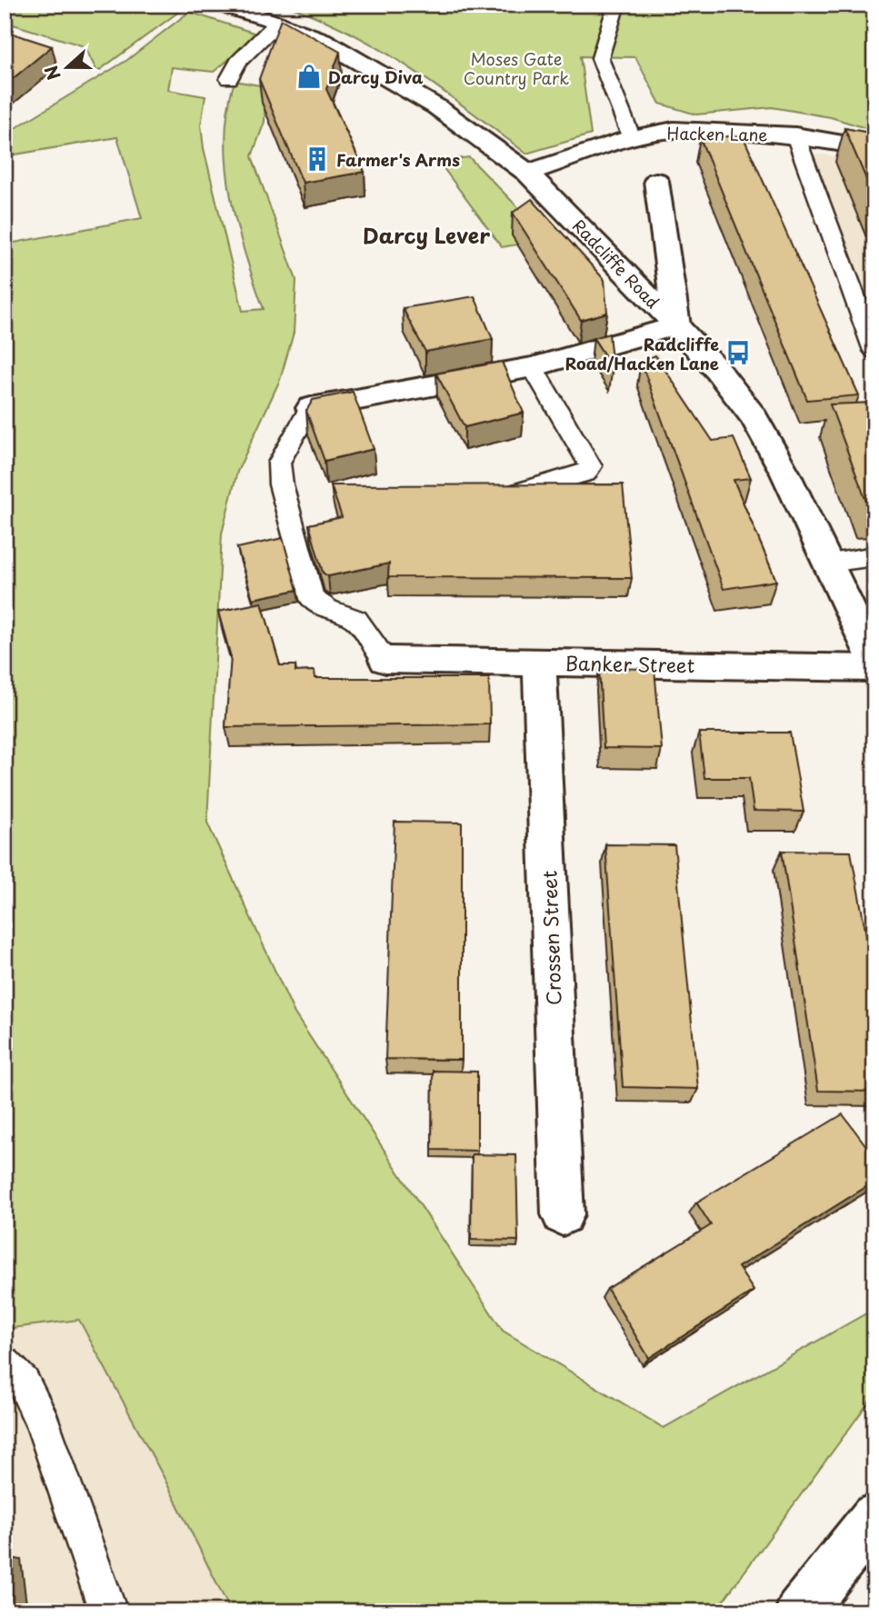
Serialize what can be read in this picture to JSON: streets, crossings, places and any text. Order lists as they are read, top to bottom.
{
  "streets": {
    "street": [
      "Hacken Lane",
      "Radcliffe Road",
      "Banker Street",
      "Crossen Street"
    ]
  },
  "crossings": [
    ["Hacken Lane", "Radcliffe Road"],
    ["Banker Street", "Crossen Street"]
  ],
  "districts": ["Darcy Lever"],
  "parks": ["Moses Gate Country Park"],
  "places": {
    "shop": ["Darcy Diva"],
    "building": ["Farmer's Arms"],
    "bus stop": ["Radcliffe Road/Hacken Lane"]
  },
  "north": "left"
}
